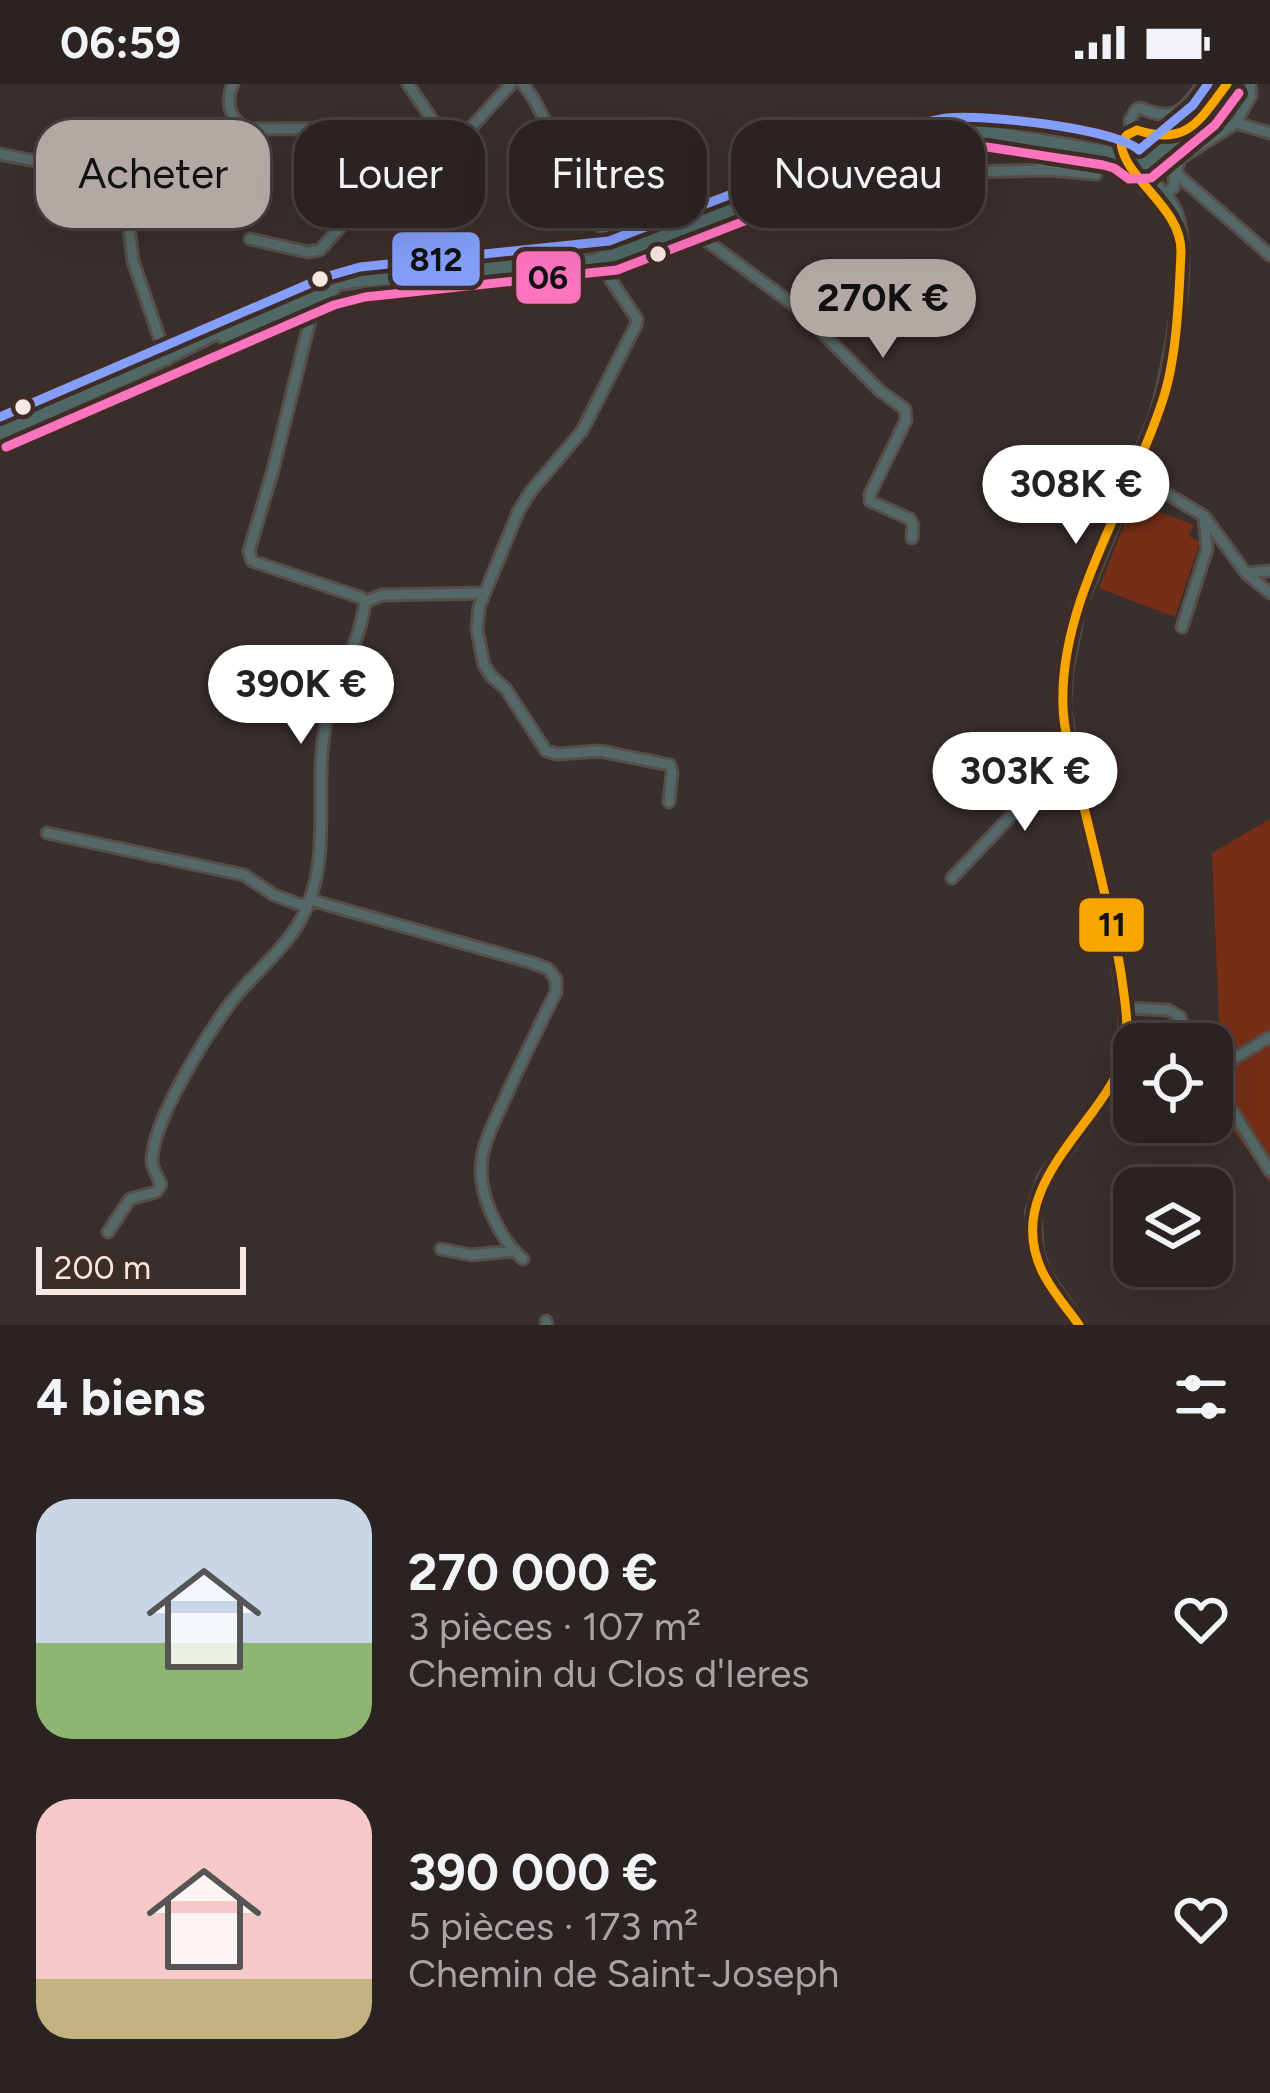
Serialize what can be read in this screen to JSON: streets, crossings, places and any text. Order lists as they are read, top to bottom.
{
  "lines": ["transit line 11", "transit line 812", "transit line 06"],
  "scale_bar": "200 m",
  "page": {
    "status": "06:59",
    "chip": [
      "Acheter",
      "Louer",
      "Filtres",
      "Nouveau"
    ],
    "price": [
      "270K €",
      "308K €",
      "390K €",
      "303K €"
    ],
    "scale": "200 m",
    "heading": "4 biens",
    "list": [
      {
        "name": "270 000 €",
        "note": "3 pièces · 107 m² · Chemin du Clos d'Ieres"
      },
      {
        "name": "390 000 €",
        "note": "5 pièces · 173 m² · Chemin de Saint-Joseph"
      }
    ]
  }
}
